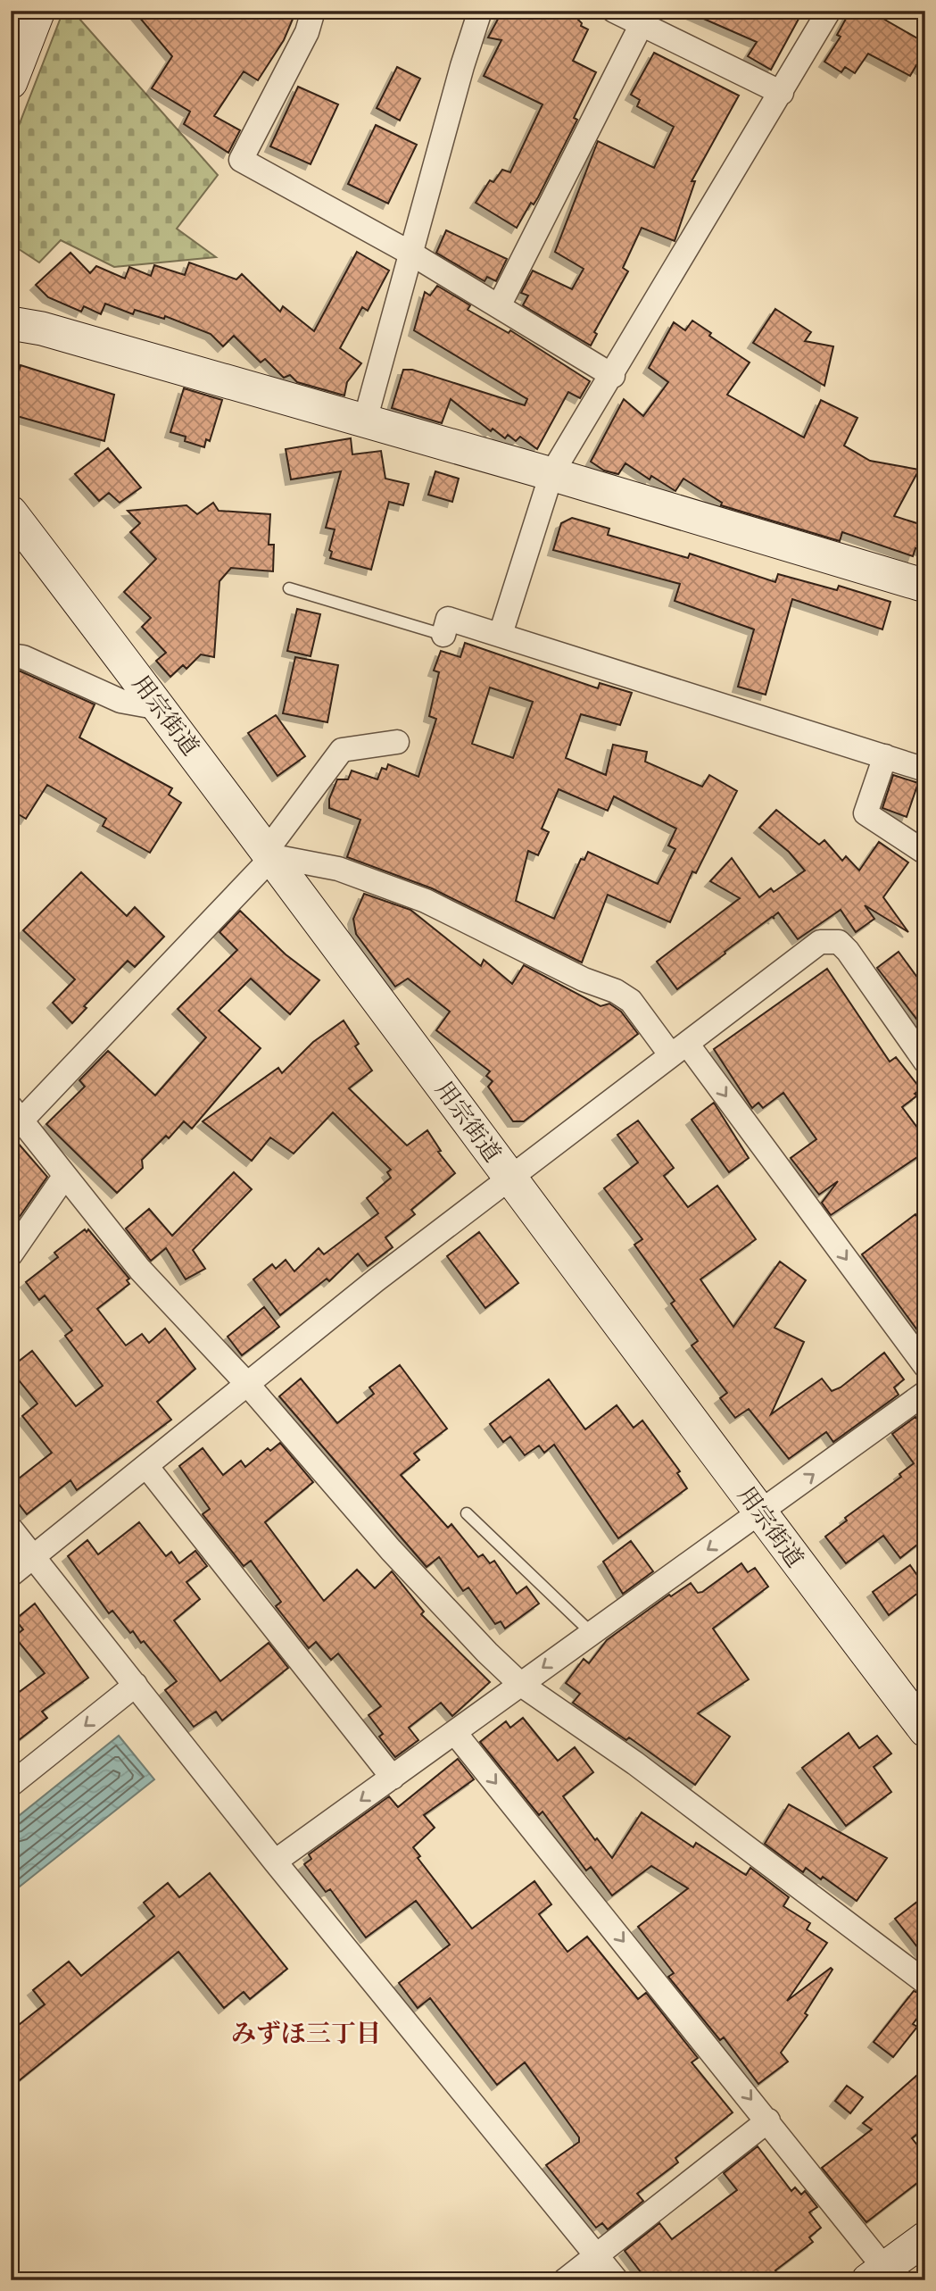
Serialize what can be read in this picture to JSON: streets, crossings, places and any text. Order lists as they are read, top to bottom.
{
  "streets": {
    "street": ["用宗街道"]
  },
  "districts": ["みずほ三丁目"]
}
